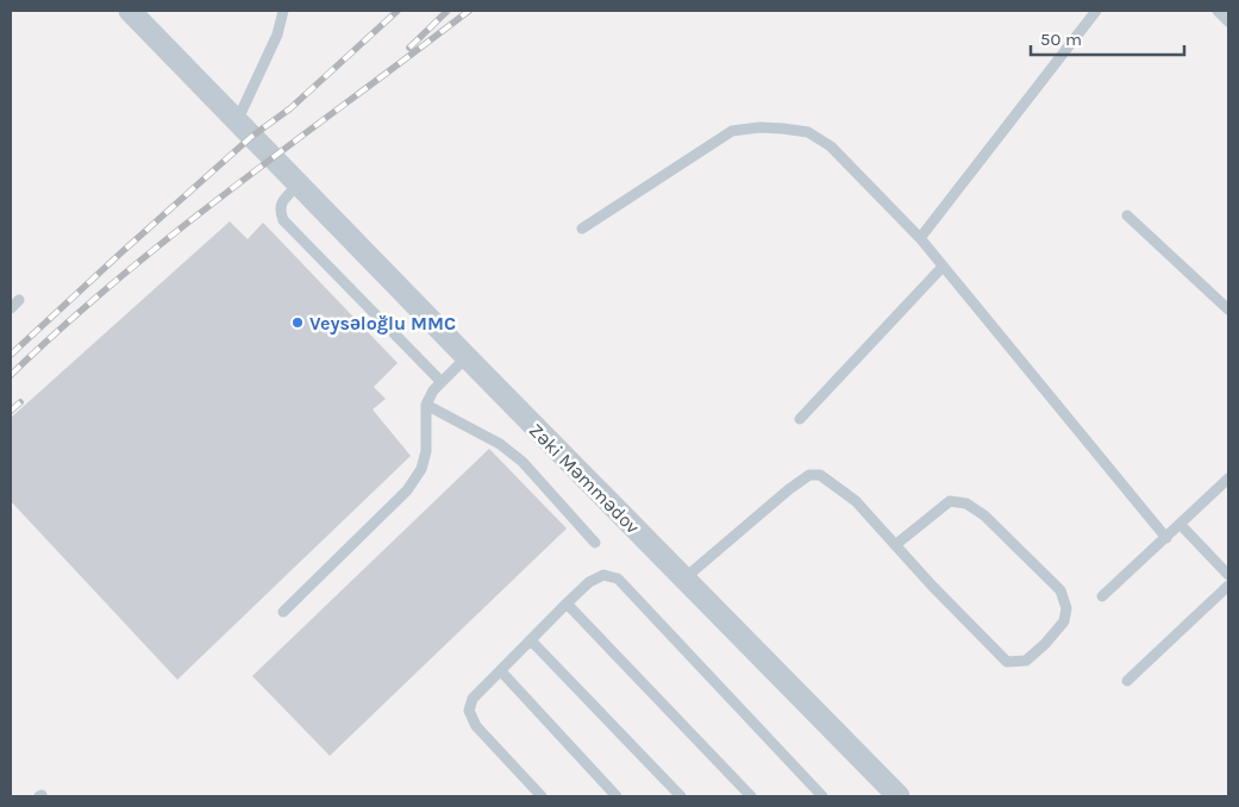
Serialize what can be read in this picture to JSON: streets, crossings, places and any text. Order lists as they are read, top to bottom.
{
  "streets": {
    "street": ["Zəki Məmmədov"]
  },
  "places": ["Veysəloğlu MMC"],
  "scale_bar": "50 m"
}
